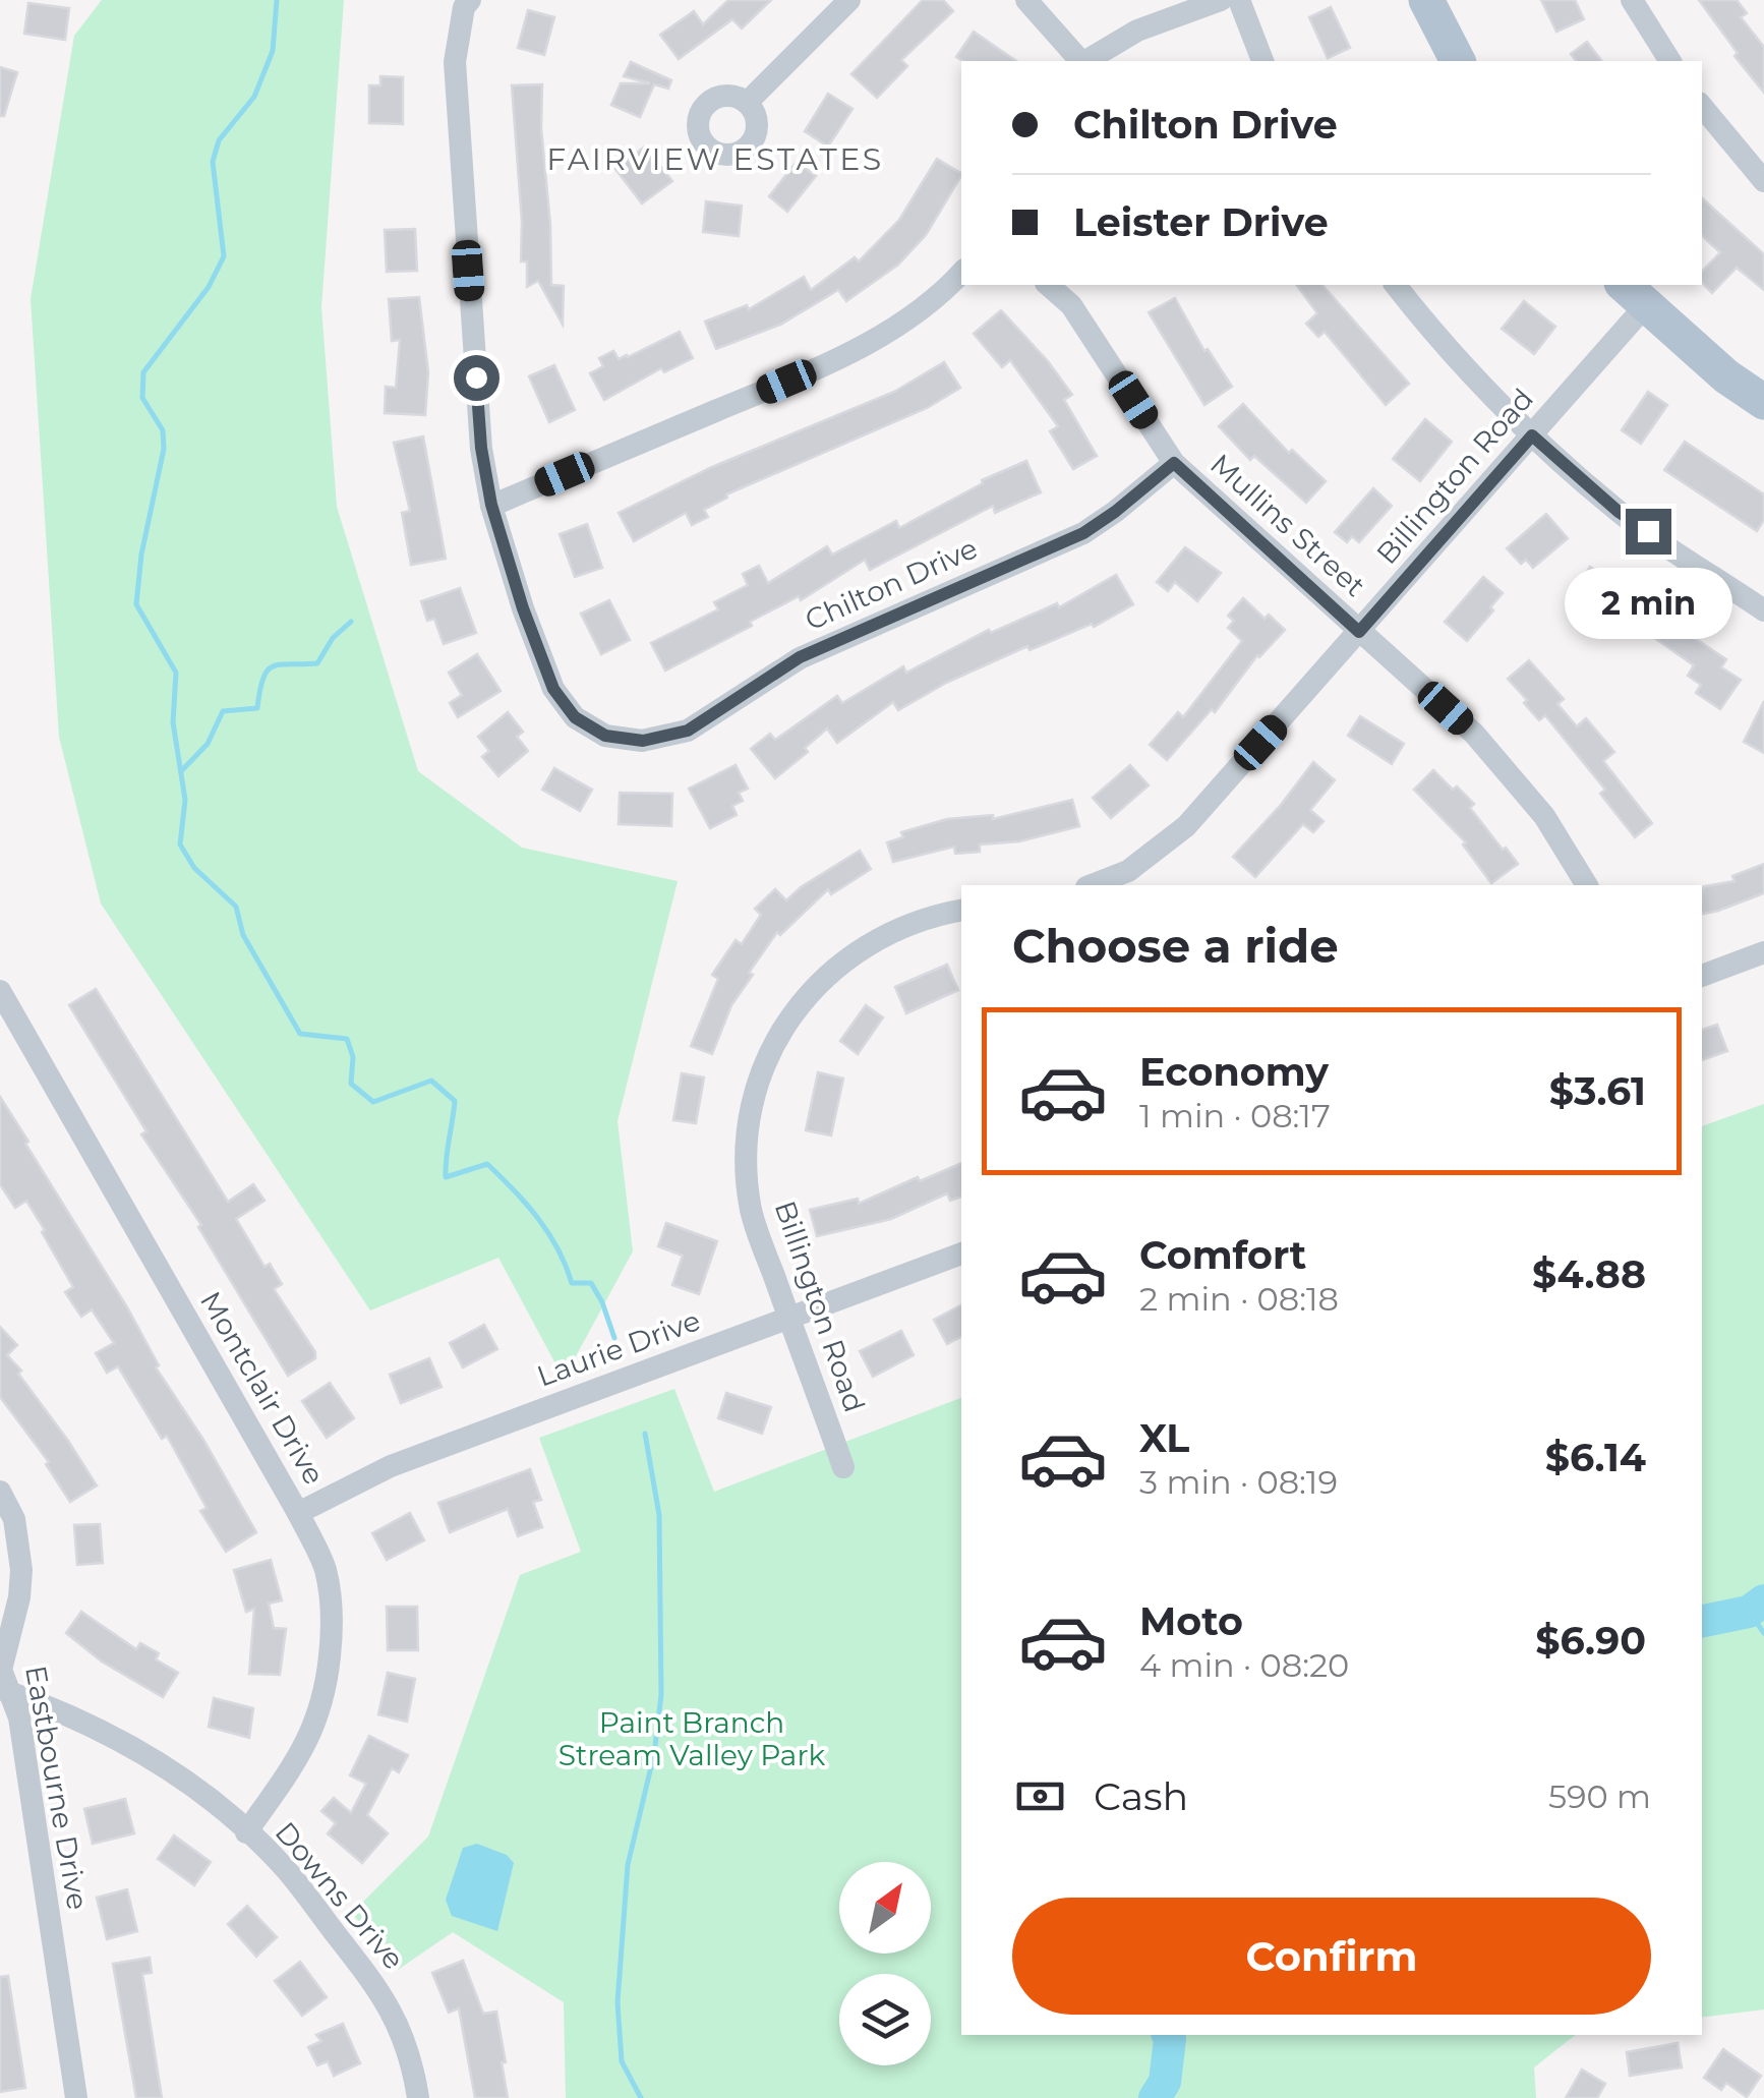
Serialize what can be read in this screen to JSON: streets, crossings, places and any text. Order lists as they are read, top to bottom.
{
  "streets": {
    "street": [
      "Billington Road",
      "Mullins Street",
      "Chilton Drive",
      "Laurie Drive",
      "Montclair Drive",
      "Eastbourne Drive",
      "Downs Drive"
    ]
  },
  "crossings": [
    ["Billington Road", "Mullins Street"],
    ["Billington Road", "Laurie Drive"],
    ["Mullins Street", "Chilton Drive"],
    ["Laurie Drive", "Montclair Drive"],
    ["Montclair Drive", "Downs Drive"],
    ["Eastbourne Drive", "Downs Drive"]
  ],
  "districts": ["FAIRVIEW ESTATES"],
  "parks": ["Paint Branch Stream Valley Park"],
  "north": "top right",
  "page": {
    "banner": ["Chilton Drive", "Leister Drive"],
    "bubble": "2 min",
    "heading": "Choose a ride",
    "list": [
      {
        "name": "Economy",
        "note": "1 min · 08:17",
        "value": "$3.61"
      },
      {
        "name": "Comfort",
        "note": "2 min · 08:18",
        "value": "$4.88"
      },
      {
        "name": "XL",
        "note": "3 min · 08:19",
        "value": "$6.14"
      },
      {
        "name": "Moto",
        "note": "4 min · 08:20",
        "value": "$6.90"
      }
    ],
    "pay": ["Cash", "590 m"],
    "buttons": "Confirm"
  }
}
